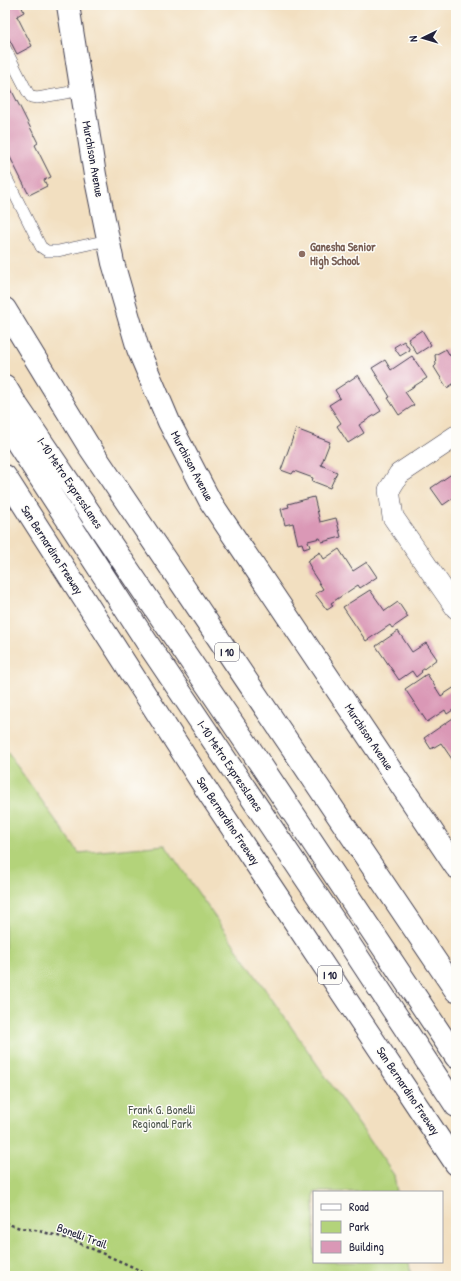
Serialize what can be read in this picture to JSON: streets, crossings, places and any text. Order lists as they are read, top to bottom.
{
  "streets": {
    "main road": [
      "Murchison Avenue",
      "I-10 Metro ExpressLanes",
      "San Bernardino Freeway",
      "I 10"
    ],
    "path": ["Bonelli Trail"]
  },
  "parks": ["Frank G. Bonelli Regional Park"],
  "places": ["Ganesha Senior High School"],
  "legend": ["Road", "Park", "Building"],
  "north": "left"
}
